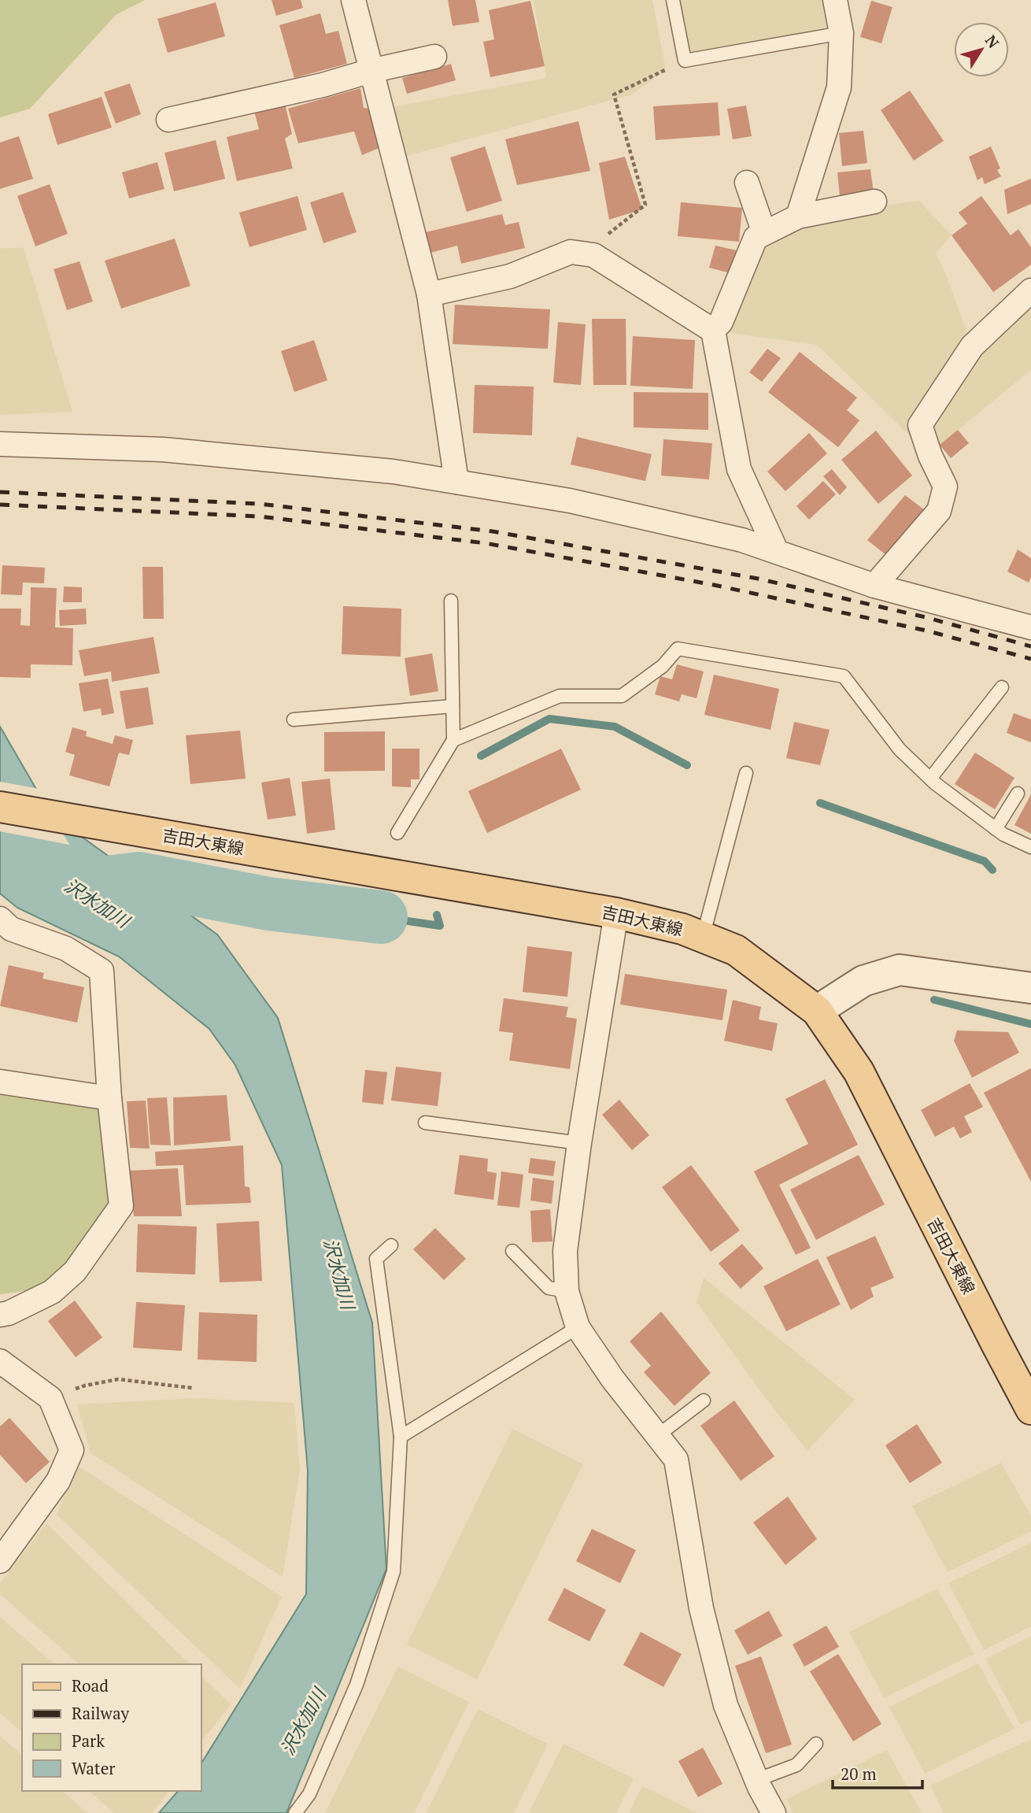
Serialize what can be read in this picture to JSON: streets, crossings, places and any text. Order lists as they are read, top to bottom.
{
  "streets": {
    "main road": ["吉田大東線"]
  },
  "water": ["沢水加川"],
  "legend": [
    "Road",
    "Railway",
    "Park",
    "Water"
  ],
  "scale_bar": "20 m",
  "north": "top right"
}
